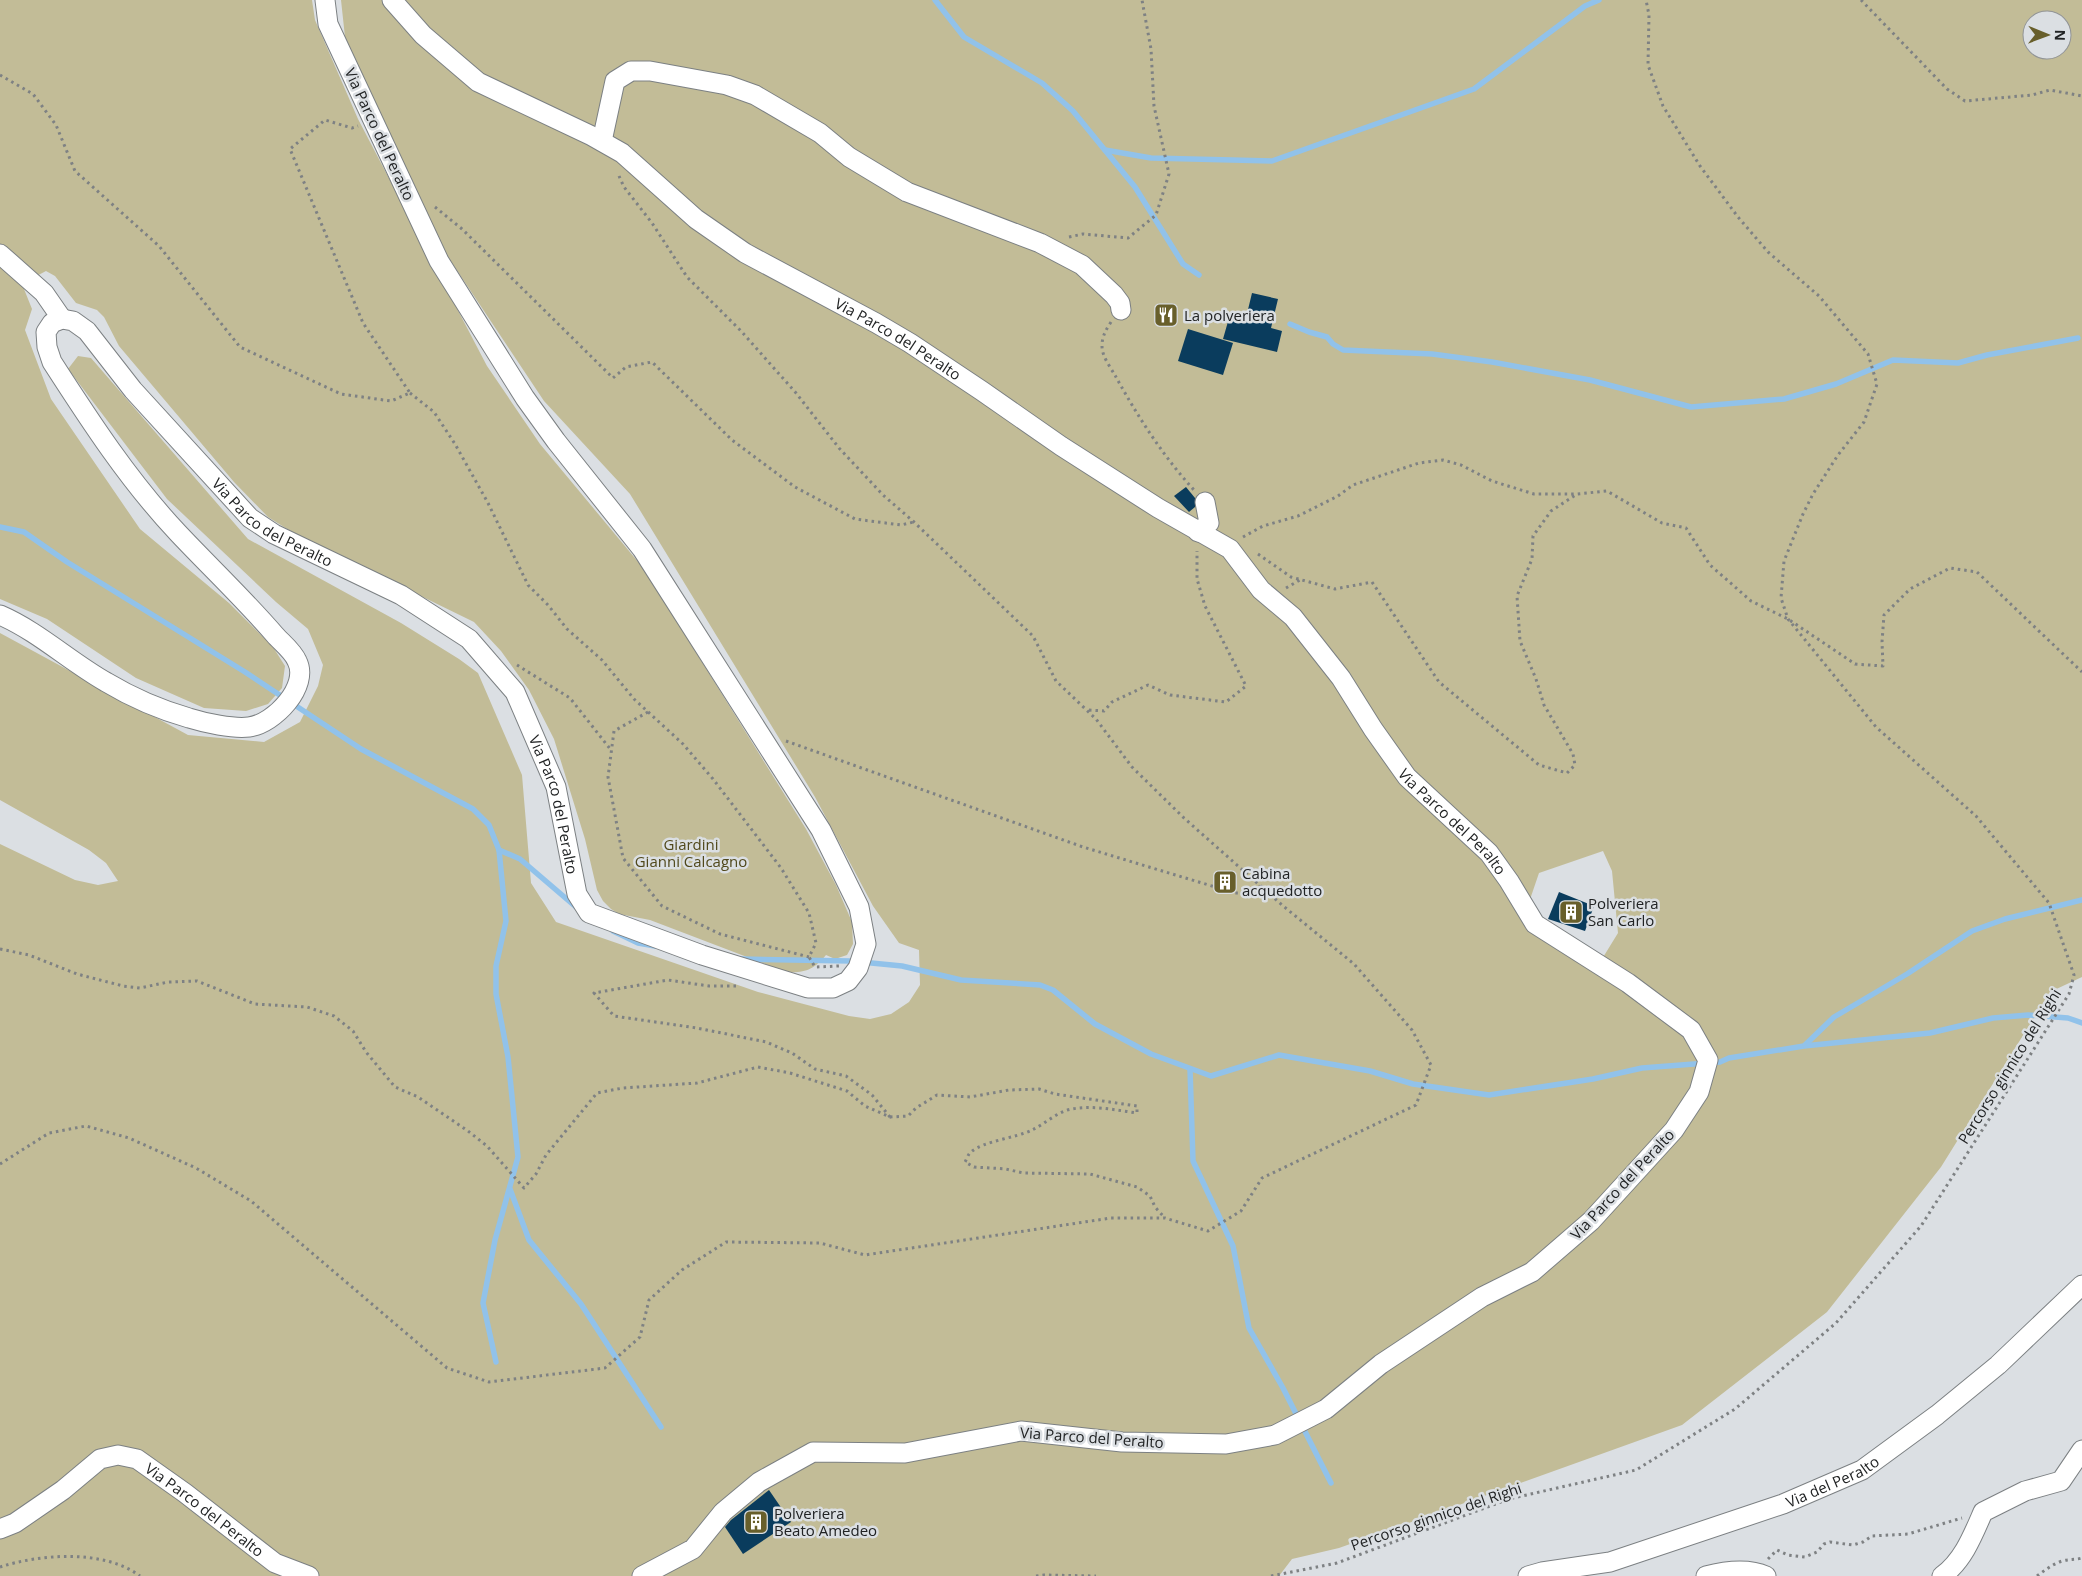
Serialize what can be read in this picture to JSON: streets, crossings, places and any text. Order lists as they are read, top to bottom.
{
  "streets": {
    "street": ["Via Parco del Peralto", "Via del Peralto"],
    "path": ["Percorso ginnico del Righi"]
  },
  "parks": ["Giardini Gianni Calcagno"],
  "places": {
    "restaurant": ["La polveriera"],
    "building": ["Cabina acquedotto", "Polveriera San Carlo", "Polveriera Beato Amedeo"]
  },
  "north": "right"
}
